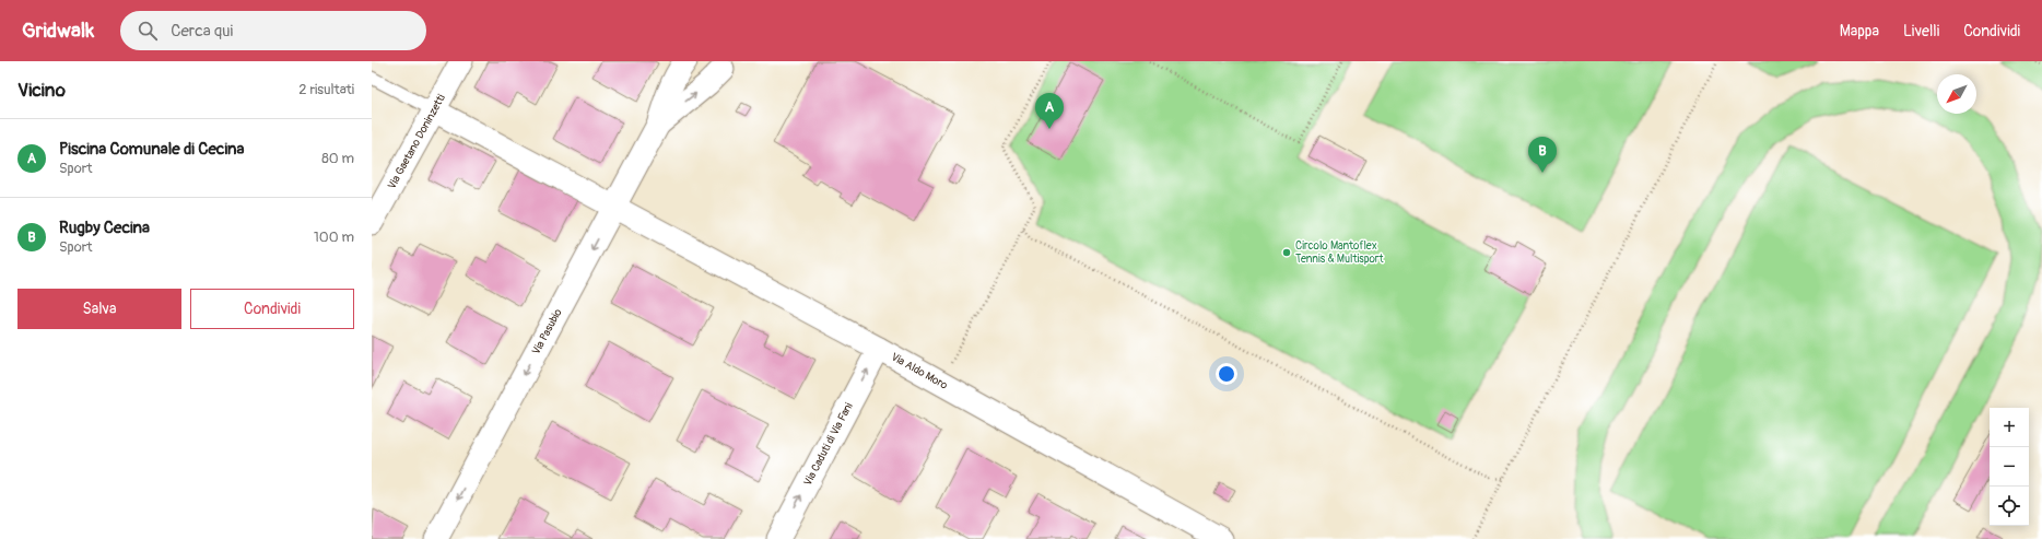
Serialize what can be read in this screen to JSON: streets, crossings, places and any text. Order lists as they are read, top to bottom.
{
  "streets": {
    "street": [
      "Via Gaetano Doninzetti",
      "Via Pasubio",
      "Via Aldo Moro",
      "Via Caduti di Via Fani"
    ]
  },
  "crossings": [
    ["Via Gaetano Doninzetti", "Via Aldo Moro"],
    ["Via Pasubio", "Via Aldo Moro"],
    ["Via Aldo Moro", "Via Caduti di Via Fani"]
  ],
  "one_way": ["Via Caduti di Via Fani"],
  "places": ["Circolo Mantoflex Tennis & Multisport"],
  "north": "bottom left",
  "page": {
    "header": "Gridwalk",
    "search": "Cerca qui",
    "nav": ["Mappa", "Livelli", "Condividi"],
    "heading": ["Vicino", "2 risultati"],
    "pins": ["A", "B"],
    "list": [
      {
        "mark": "A",
        "name": "Piscina Comunale di Cecina",
        "note": "Sport",
        "value": "80 m"
      },
      {
        "mark": "B",
        "name": "Rugby Cecina",
        "note": "Sport",
        "value": "100 m"
      }
    ],
    "buttons": ["Salva", "Condividi"],
    "map_buttons": ["+", "−"]
  }
}
